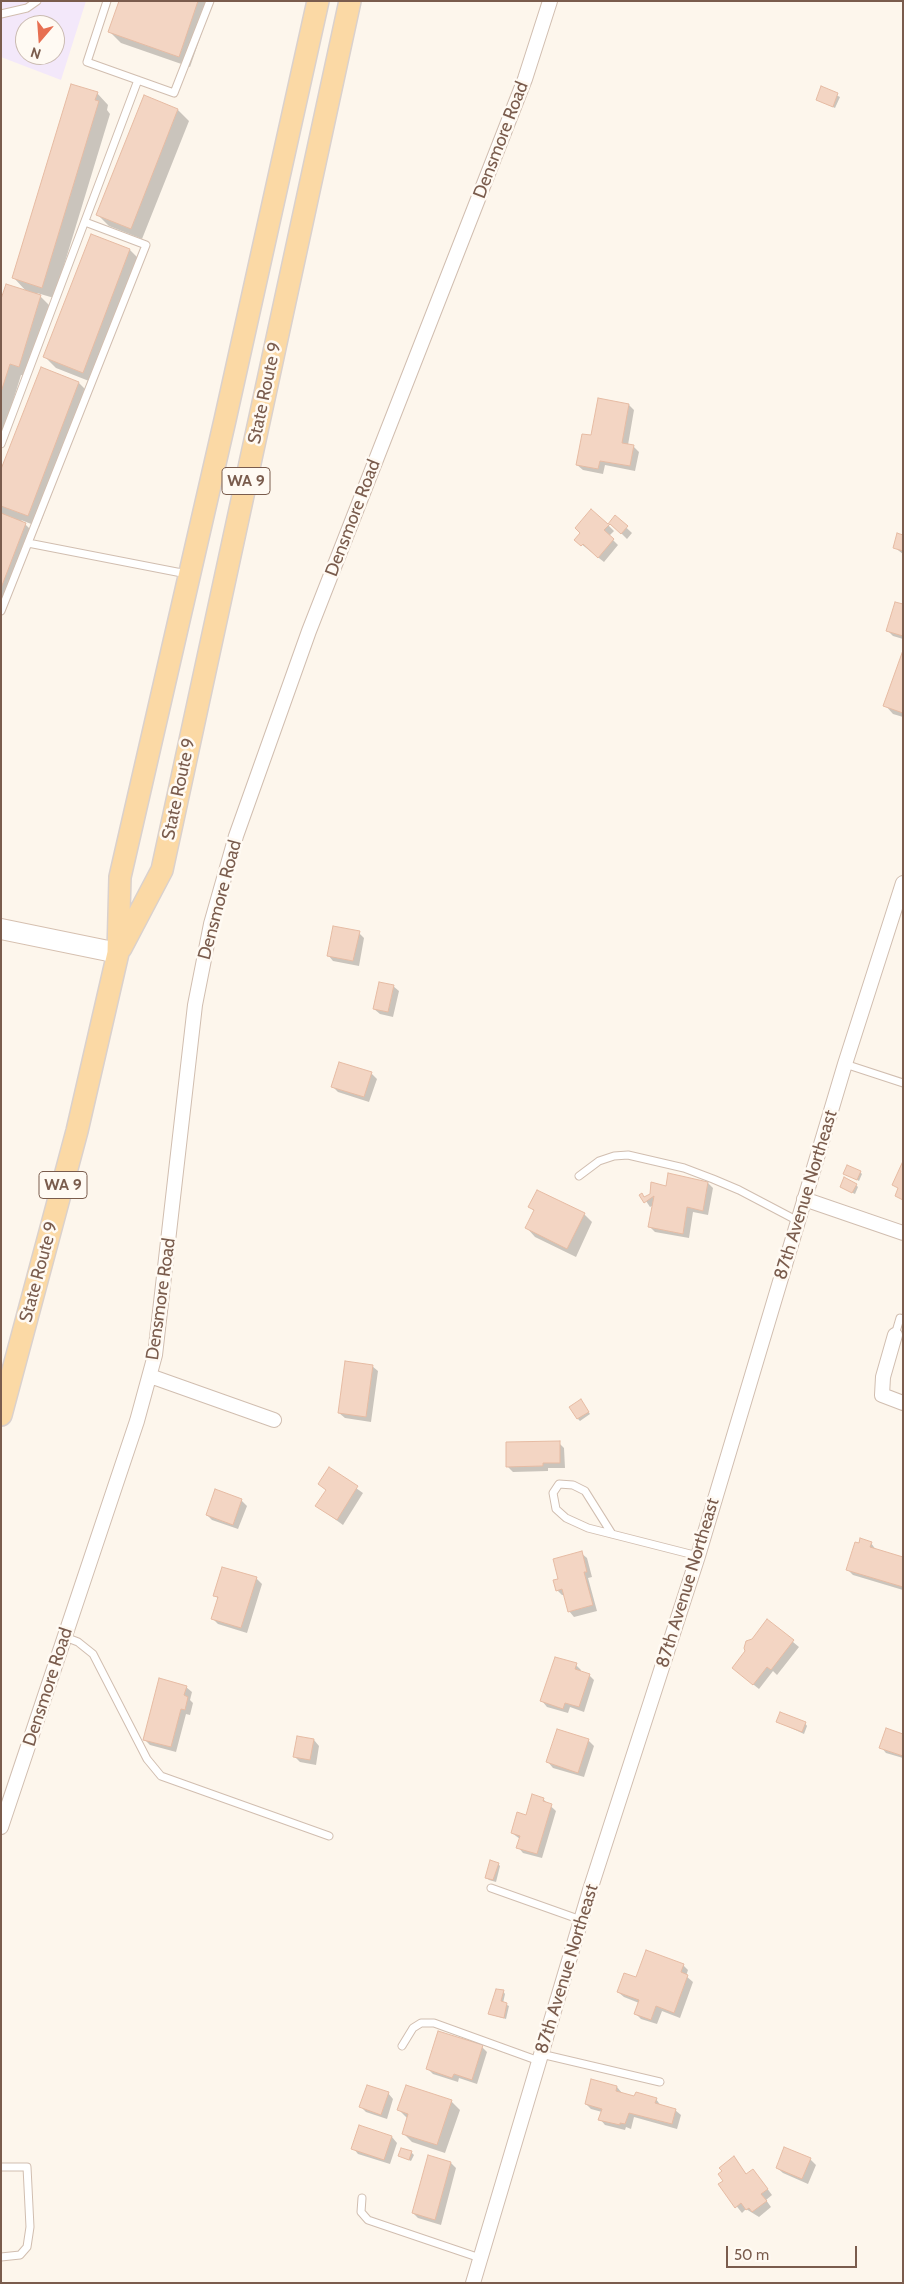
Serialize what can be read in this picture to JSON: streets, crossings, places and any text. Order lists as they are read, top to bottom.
{
  "streets": {
    "main road": ["State Route 9", "WA 9"],
    "street": ["Densmore Road", "87th Avenue Northeast"]
  },
  "scale_bar": "50 m",
  "north": "bottom"
}
